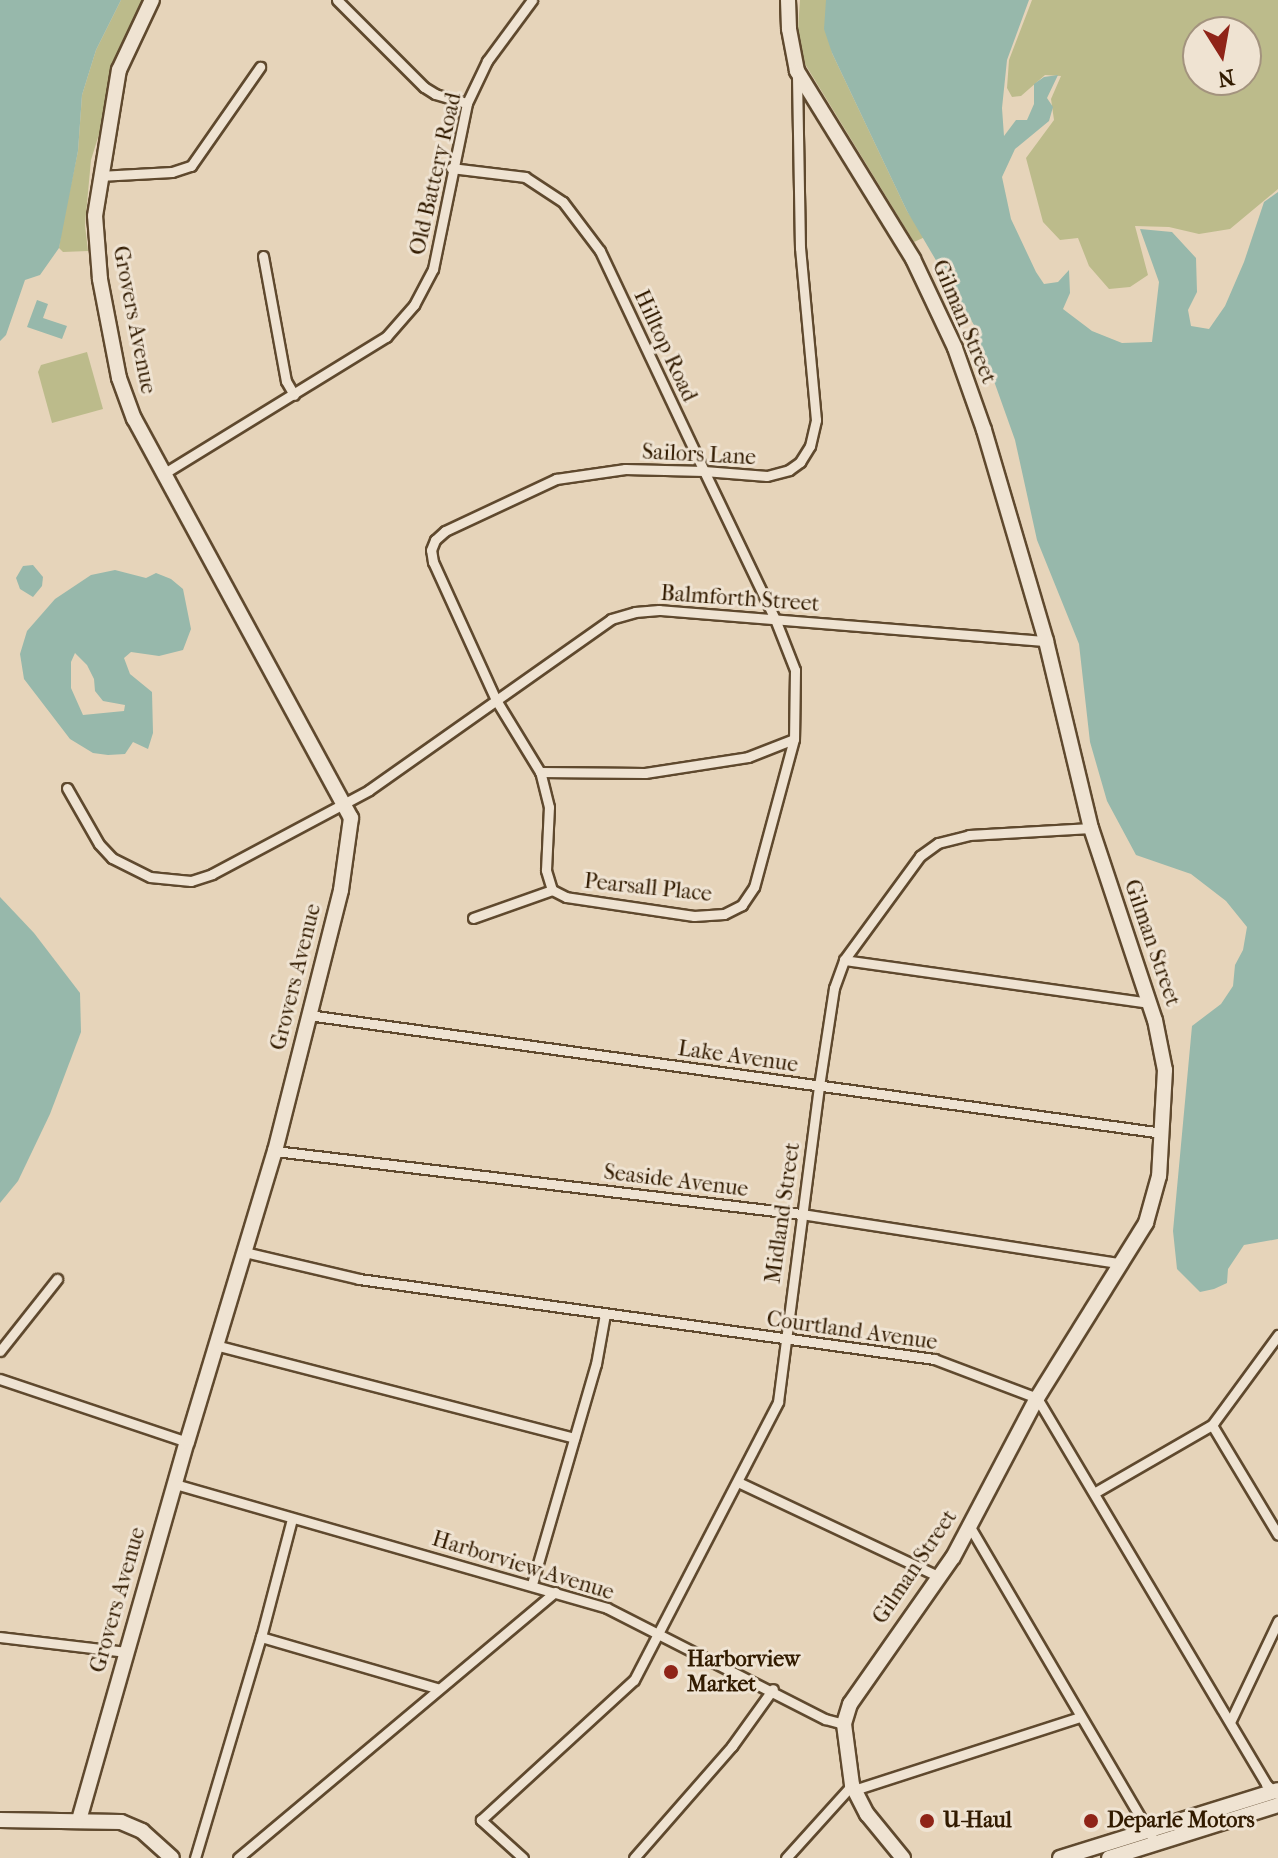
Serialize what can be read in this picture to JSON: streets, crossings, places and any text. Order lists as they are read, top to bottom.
{
  "streets": {
    "street": [
      "Old Battery Road",
      "Grovers Avenue",
      "Gilman Street",
      "Hilltop Road",
      "Sailors Lane",
      "Balmforth Street",
      "Pearsall Place",
      "Lake Avenue",
      "Seaside Avenue",
      "Midland Street",
      "Courtland Avenue",
      "Harborview Avenue"
    ]
  },
  "crossings": [
    ["Old Battery Road", "Grovers Avenue"],
    ["Old Battery Road", "Hilltop Road"],
    ["Grovers Avenue", "Balmforth Street"],
    ["Grovers Avenue", "Lake Avenue"],
    ["Grovers Avenue", "Seaside Avenue"],
    ["Grovers Avenue", "Courtland Avenue"],
    ["Grovers Avenue", "Harborview Avenue"],
    ["Gilman Street", "Sailors Lane"],
    ["Gilman Street", "Balmforth Street"],
    ["Gilman Street", "Lake Avenue"],
    ["Gilman Street", "Seaside Avenue"],
    ["Gilman Street", "Midland Street"],
    ["Gilman Street", "Courtland Avenue"],
    ["Gilman Street", "Harborview Avenue"],
    ["Hilltop Road", "Sailors Lane"],
    ["Hilltop Road", "Balmforth Street"],
    ["Hilltop Road", "Pearsall Place"],
    ["Sailors Lane", "Balmforth Street"],
    ["Sailors Lane", "Pearsall Place"],
    ["Balmforth Street", "Pearsall Place"],
    ["Lake Avenue", "Midland Street"],
    ["Seaside Avenue", "Midland Street"],
    ["Midland Street", "Courtland Avenue"],
    ["Midland Street", "Harborview Avenue"]
  ],
  "places": ["Harborview Market", "U-Haul", "Deparle Motors"],
  "north": "bottom"
}
